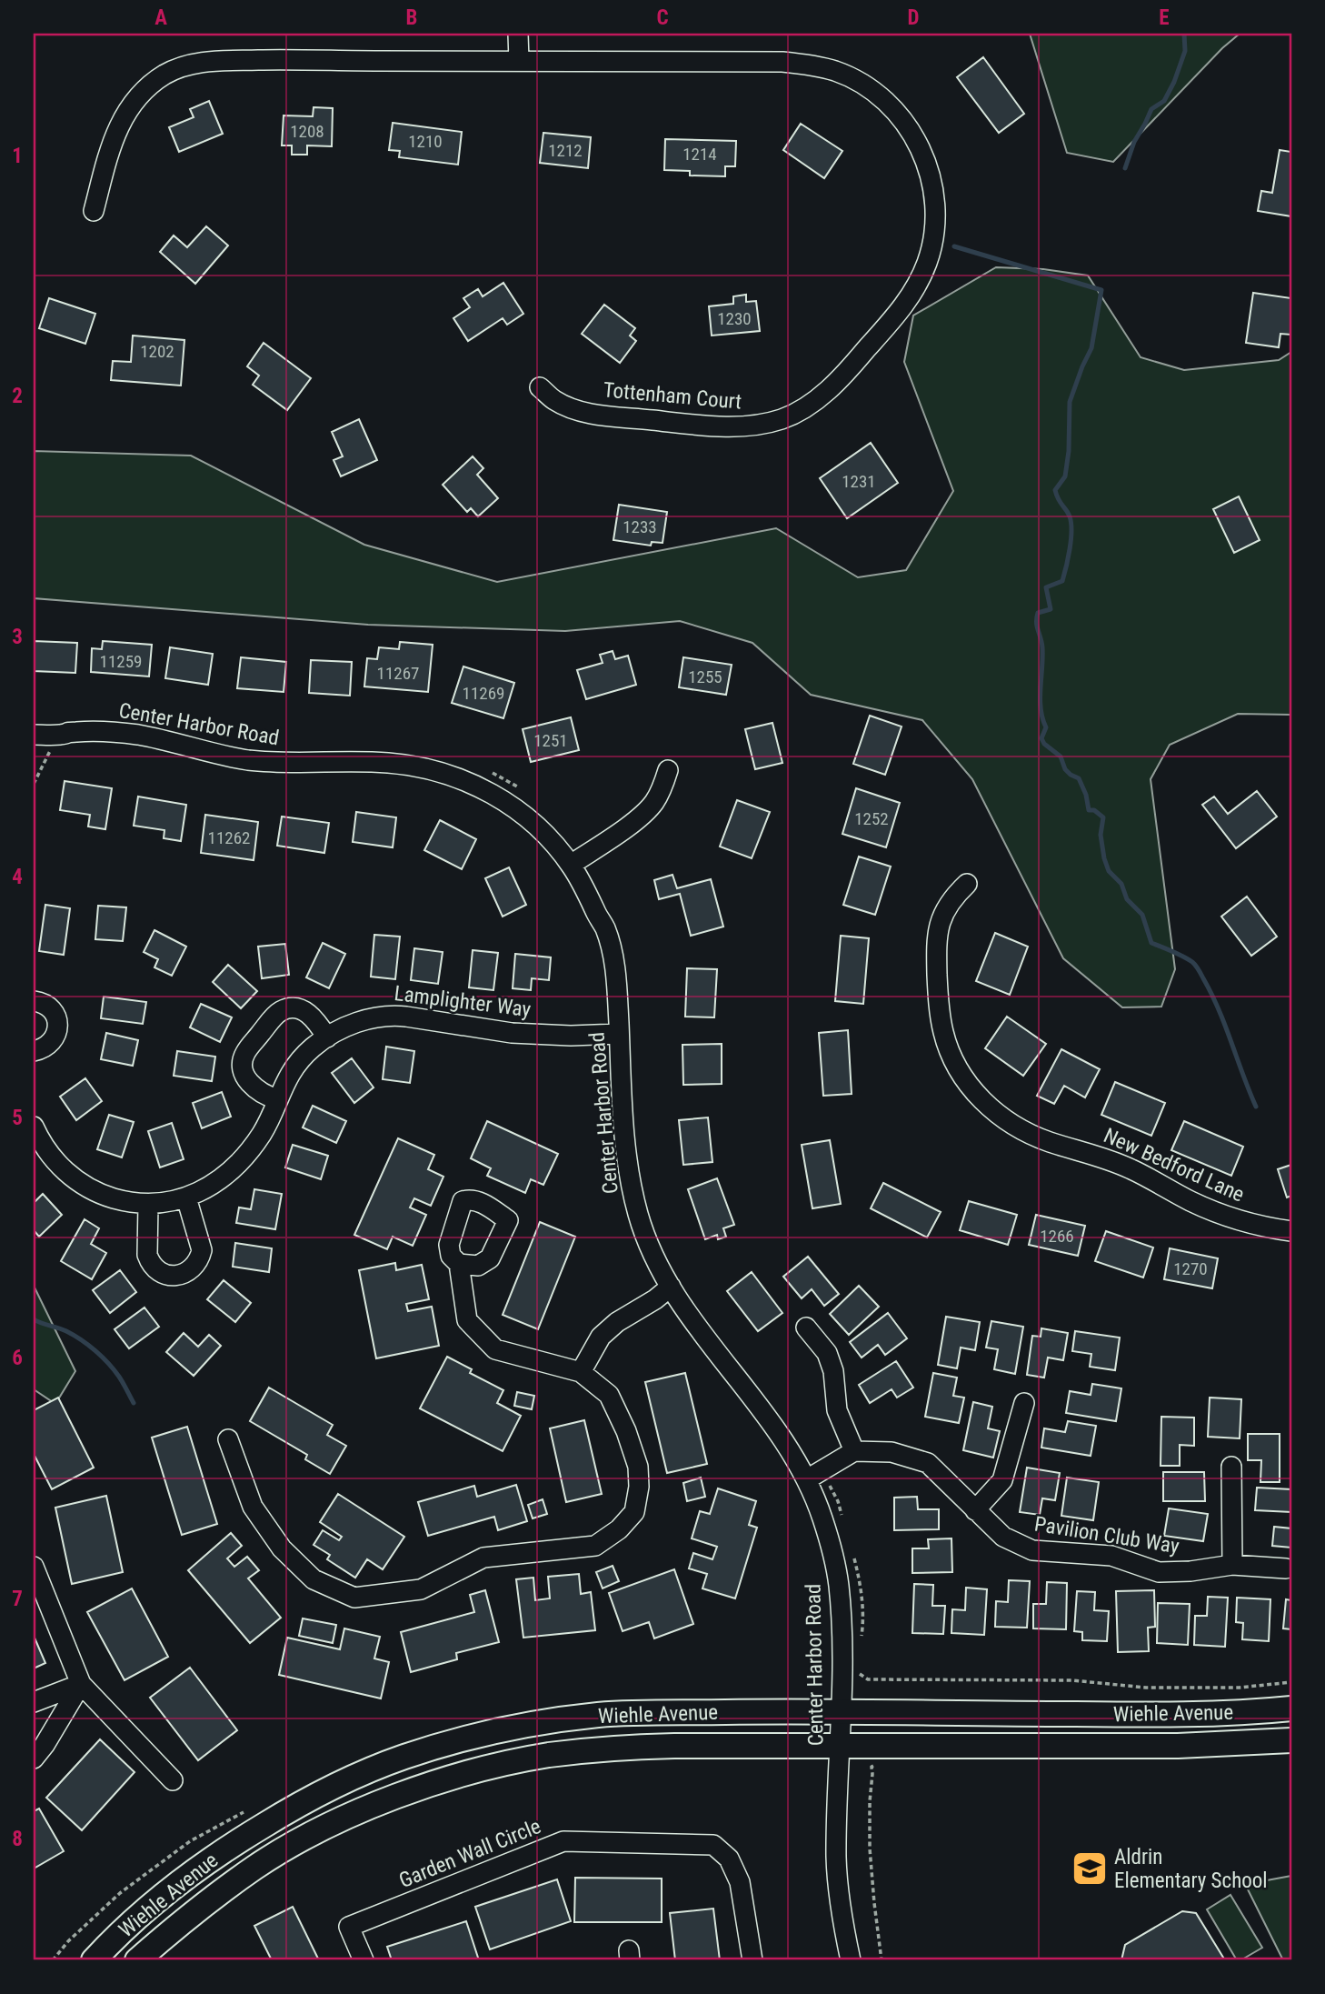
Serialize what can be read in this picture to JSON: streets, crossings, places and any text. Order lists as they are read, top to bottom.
{
  "streets": {
    "main road": ["Wiehle Avenue"],
    "street": [
      "Tottenham Court",
      "Center Harbor Road",
      "Lamplighter Way",
      "New Bedford Lane",
      "Pavilion Club Way",
      "Garden Wall Circle"
    ]
  },
  "crossings": [
    ["Center Harbor Road", "Lamplighter Way"],
    ["Center Harbor Road", "Wiehle Avenue"]
  ],
  "places": {
    "school or university": ["Aldrin Elementary School"]
  },
  "house_numbers": [
    "1208",
    "1210",
    "1212",
    "1214",
    "1230",
    "1202",
    "1231",
    "1233",
    "11259",
    "11267",
    "1255",
    "11269",
    "1251",
    "1252",
    "11262",
    "1266",
    "1270"
  ],
  "grid": {
    "columns": [
      "A",
      "B",
      "C",
      "D",
      "E"
    ],
    "rows": [
      "1",
      "2",
      "3",
      "4",
      "5",
      "6",
      "7",
      "8"
    ]
  }
}
